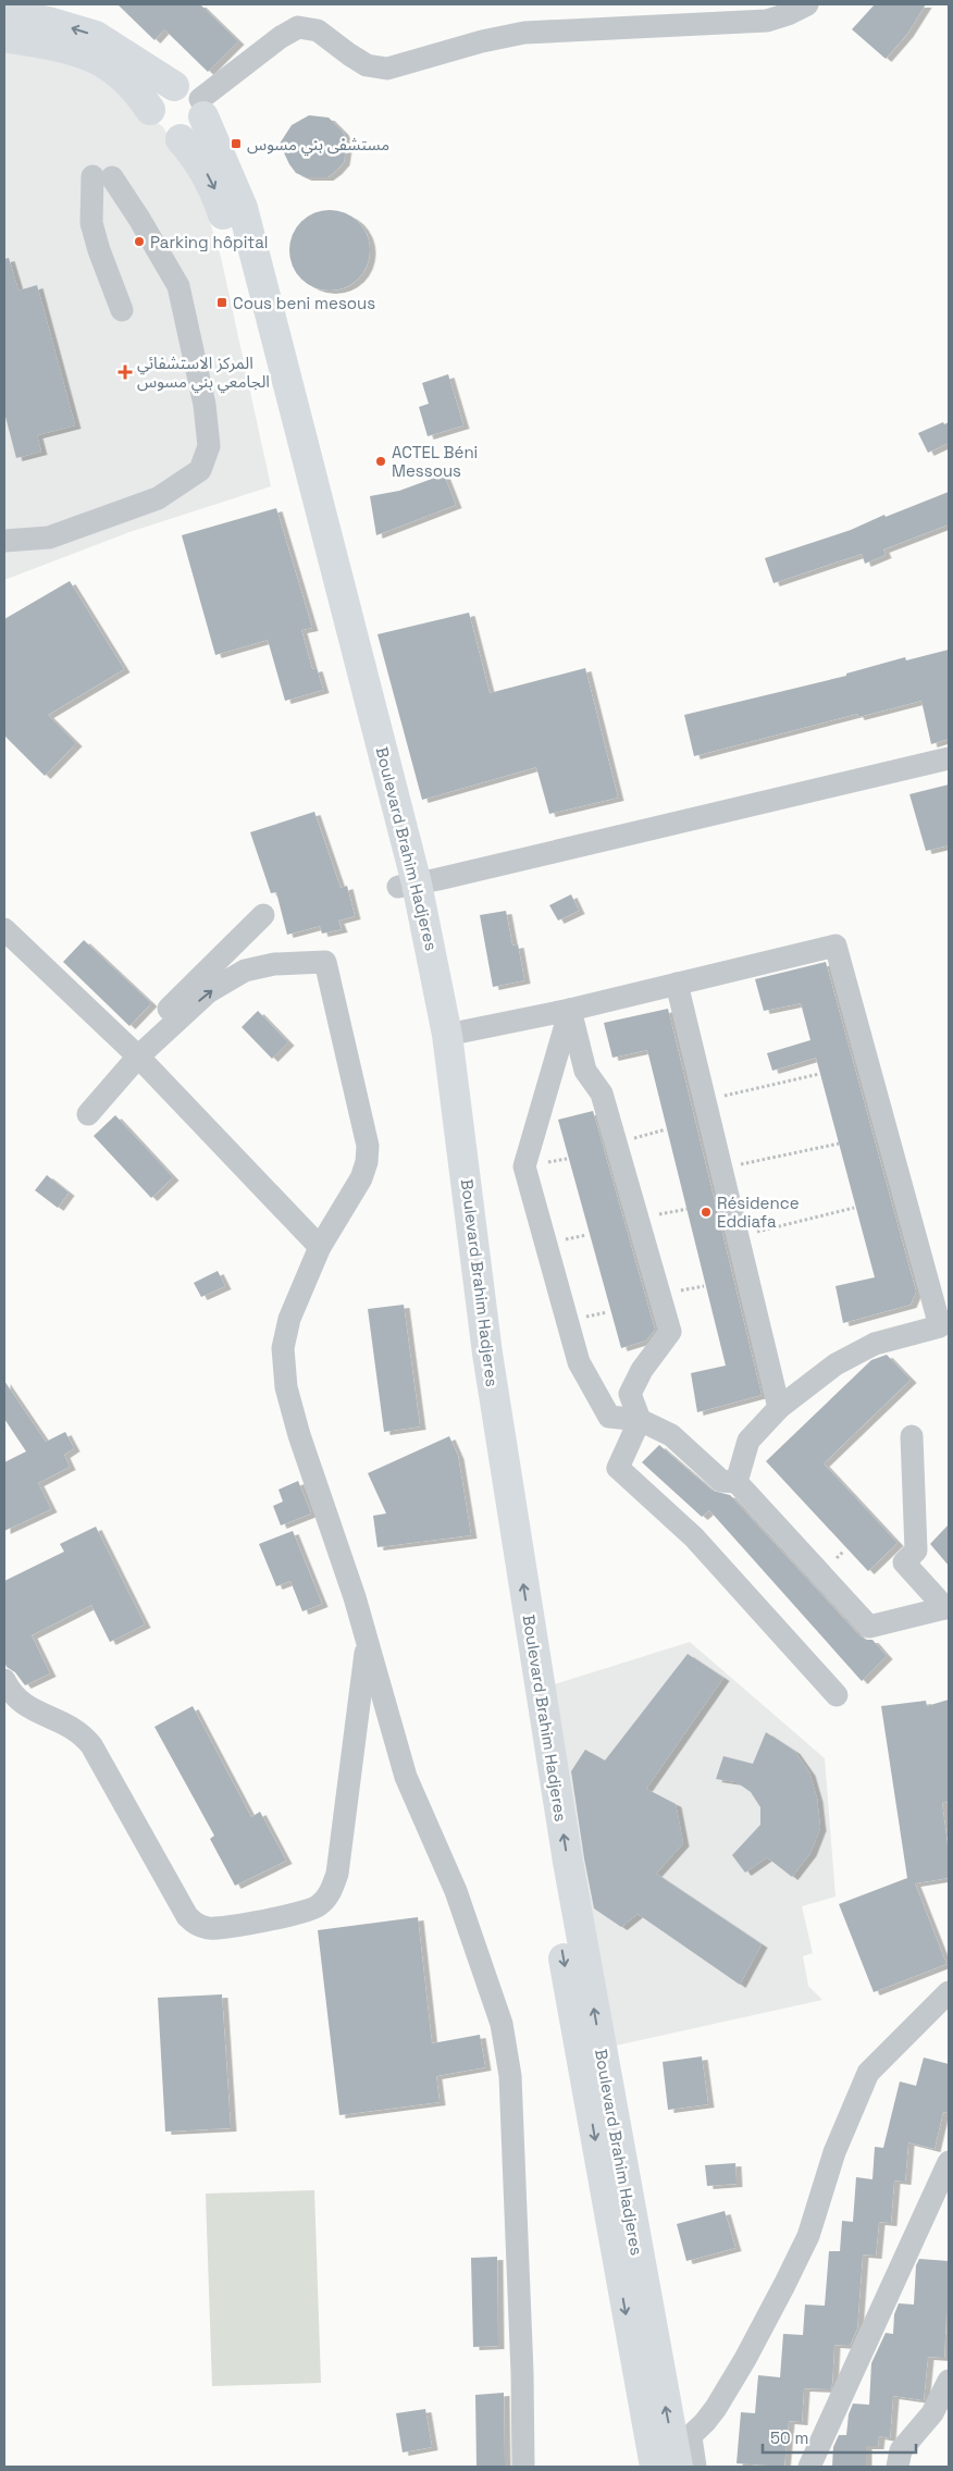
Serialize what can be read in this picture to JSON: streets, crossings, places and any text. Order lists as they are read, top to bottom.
{
  "streets": {
    "main road": ["Boulevard Brahim Hadjeres"]
  },
  "places": {
    "transit": ["مستشفى بني مسوس", "Cous beni mesous"],
    "other": ["Parking hôpital", "ACTEL Béni Messous", "Résidence Eddiafa"],
    "health": ["المركز الاستشفائي الجامعي بني مسوس"]
  },
  "scale_bar": "50 m"
}
